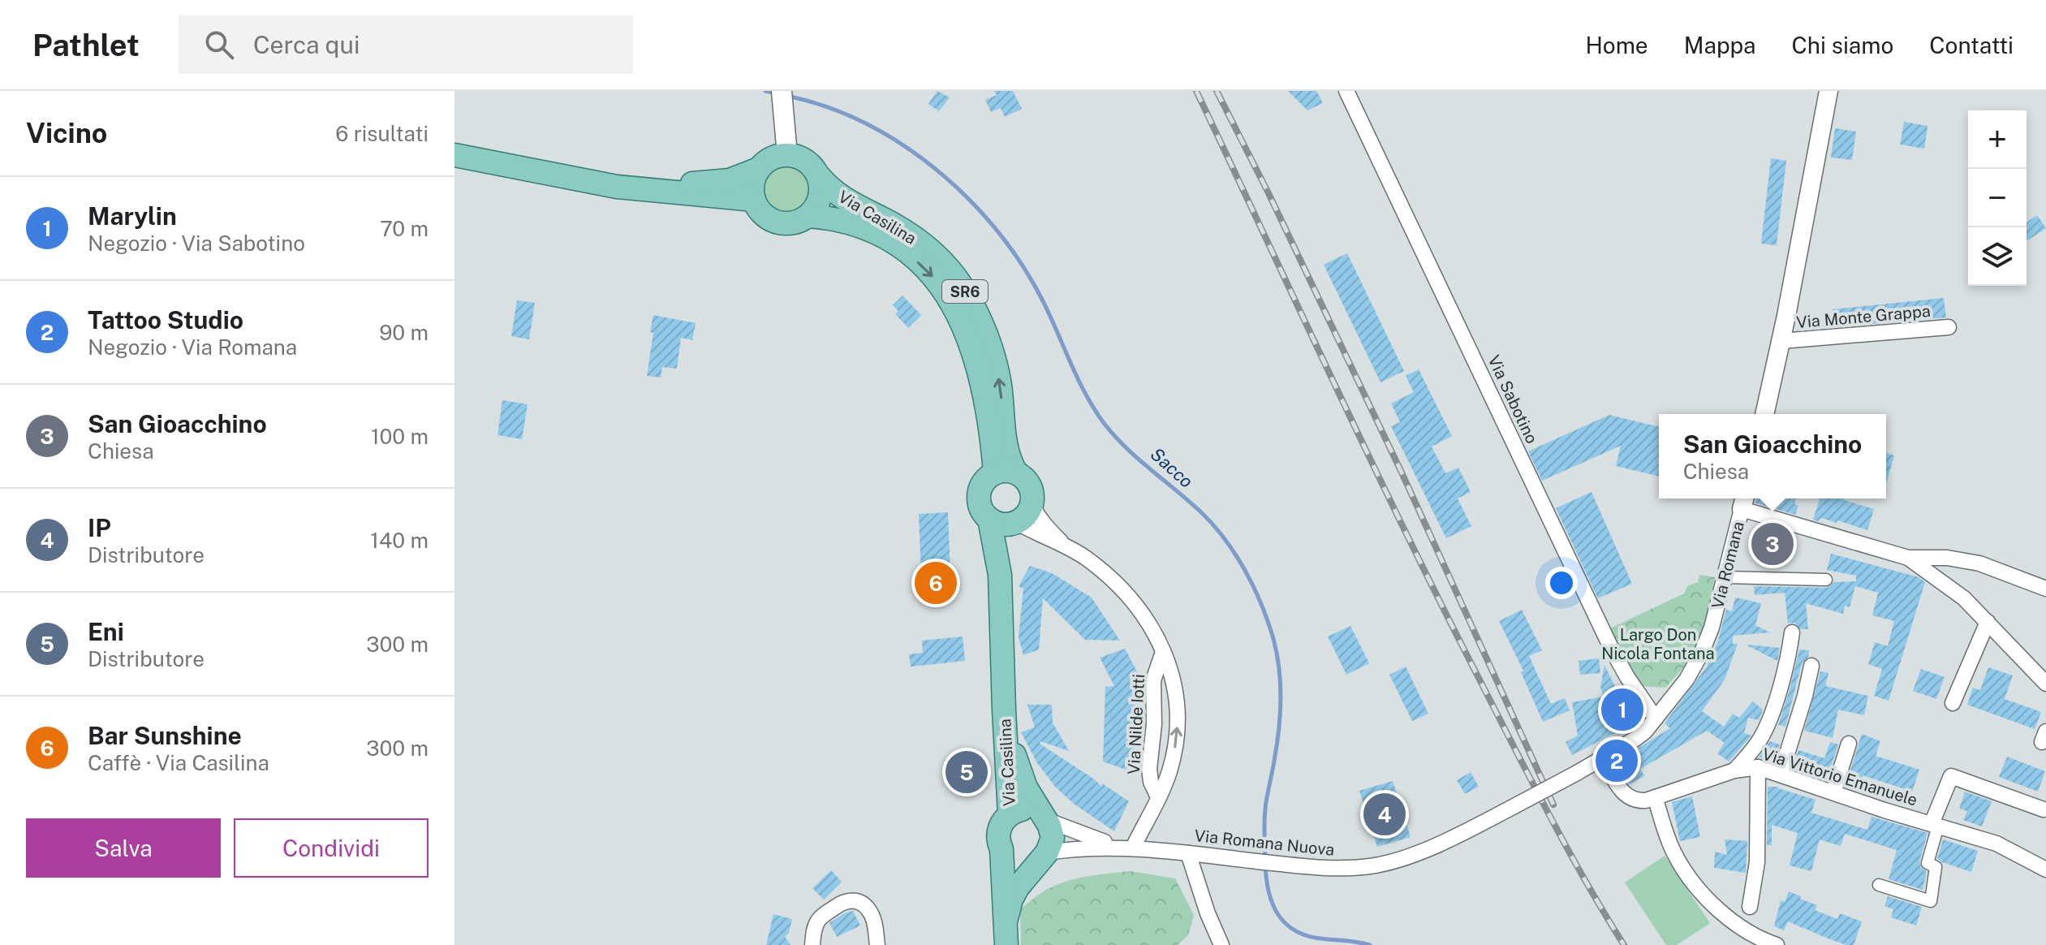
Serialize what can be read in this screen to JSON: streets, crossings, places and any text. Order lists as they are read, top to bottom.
{
  "streets": {
    "main road": ["Via Casilina", "SR6"],
    "street": [
      "Via Monte Grappa",
      "Via Sabotino",
      "Via Romana",
      "Via Nilde Iotti",
      "Via Vittorio Emanuele",
      "Via Romana Nuova"
    ]
  },
  "crossings": [
    ["Via Casilina", "Via Nilde Iotti"],
    ["Via Casilina", "Via Romana Nuova"],
    ["Via Sabotino", "Via Romana"],
    ["Via Romana", "Via Vittorio Emanuele"],
    ["Via Romana", "Via Romana Nuova"],
    ["Via Nilde Iotti", "Via Romana Nuova"]
  ],
  "water": ["Sacco"],
  "parks": ["Largo Don Nicola Fontana"],
  "page": {
    "header": "Pathlet",
    "search": "Cerca qui",
    "nav": [
      "Home",
      "Mappa",
      "Chi siamo",
      "Contatti"
    ],
    "heading": ["Vicino", "6 risultati"],
    "map_buttons": ["+", "−"],
    "list": [
      {
        "mark": "1",
        "name": "Marylin",
        "note": "Negozio · Via Sabotino",
        "value": "70 m"
      },
      {
        "mark": "2",
        "name": "Tattoo Studio",
        "note": "Negozio · Via Romana",
        "value": "90 m"
      },
      {
        "mark": "3",
        "name": "San Gioacchino",
        "note": "Chiesa",
        "value": "100 m"
      },
      {
        "mark": "4",
        "name": "IP",
        "note": "Distributore",
        "value": "140 m"
      },
      {
        "mark": "5",
        "name": "Eni",
        "note": "Distributore",
        "value": "300 m"
      },
      {
        "mark": "6",
        "name": "Bar Sunshine",
        "note": "Caffè · Via Casilina",
        "value": "300 m"
      }
    ],
    "popup": ["San Gioacchino", "Chiesa"],
    "pins": [
      "3",
      "6",
      "1",
      "2",
      "5",
      "4"
    ],
    "buttons": ["Salva", "Condividi"]
  }
}
